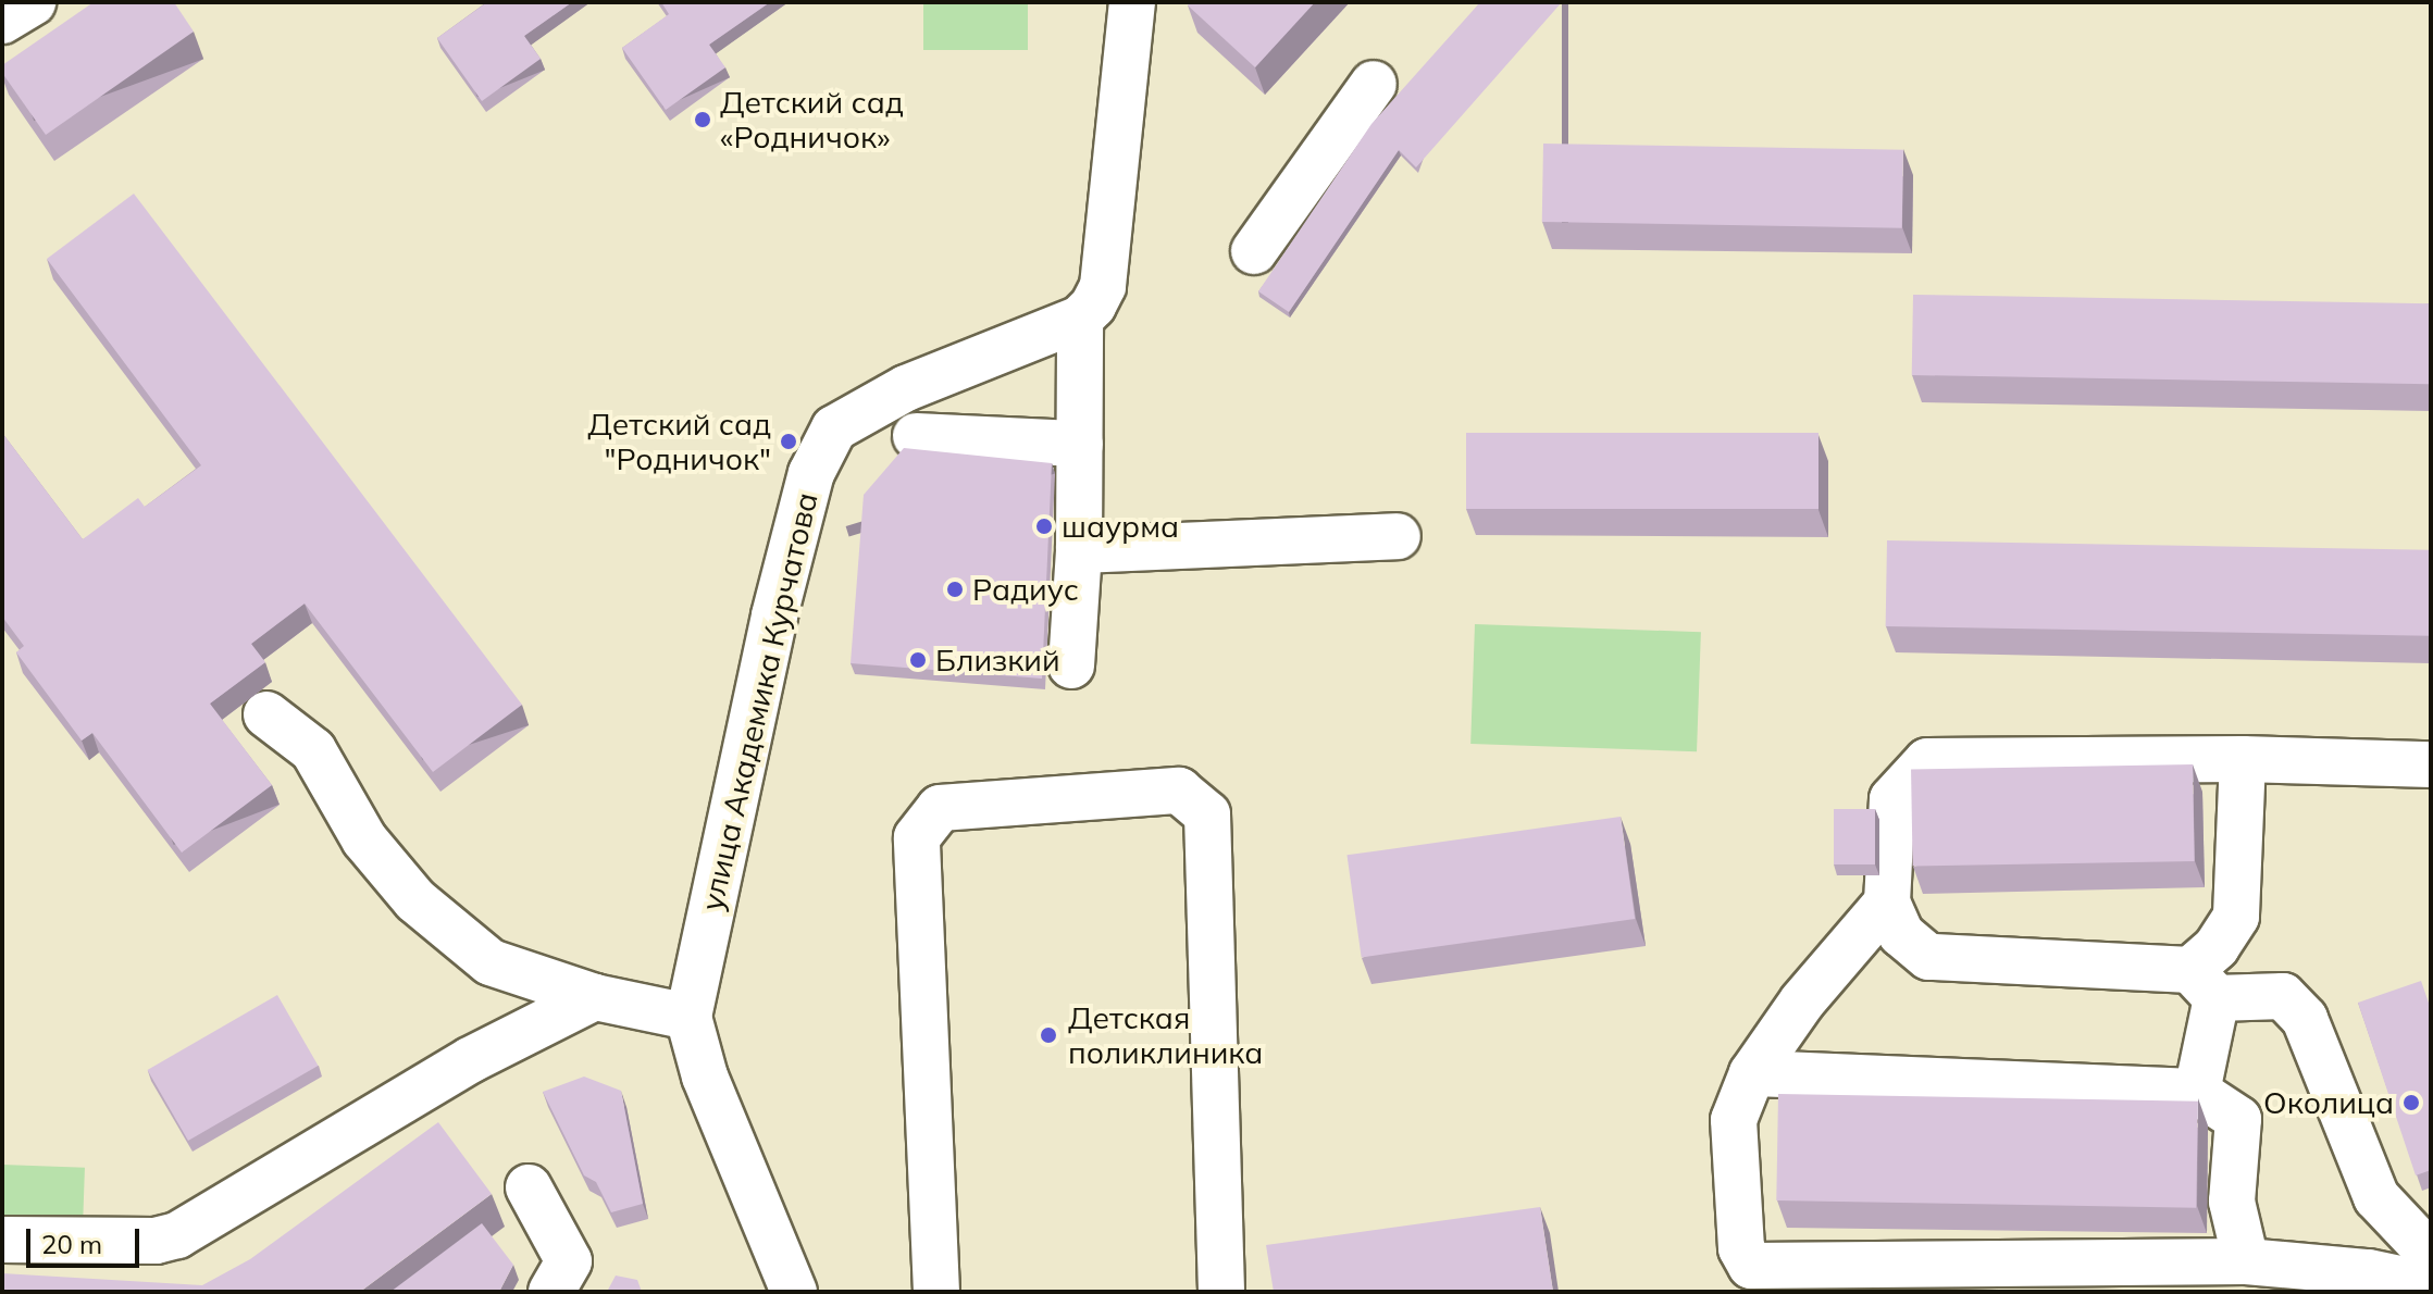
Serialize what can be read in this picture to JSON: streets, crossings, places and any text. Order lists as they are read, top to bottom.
{
  "streets": {
    "street": ["улица Академика Курчатова"]
  },
  "places": [
    "Детский сад «Родничок»",
    "Детский сад \"Родничок\"",
    "шаурма",
    "Радиус",
    "Близкий",
    "Детская поликлиника",
    "Околица"
  ],
  "scale_bar": "20 m"
}
